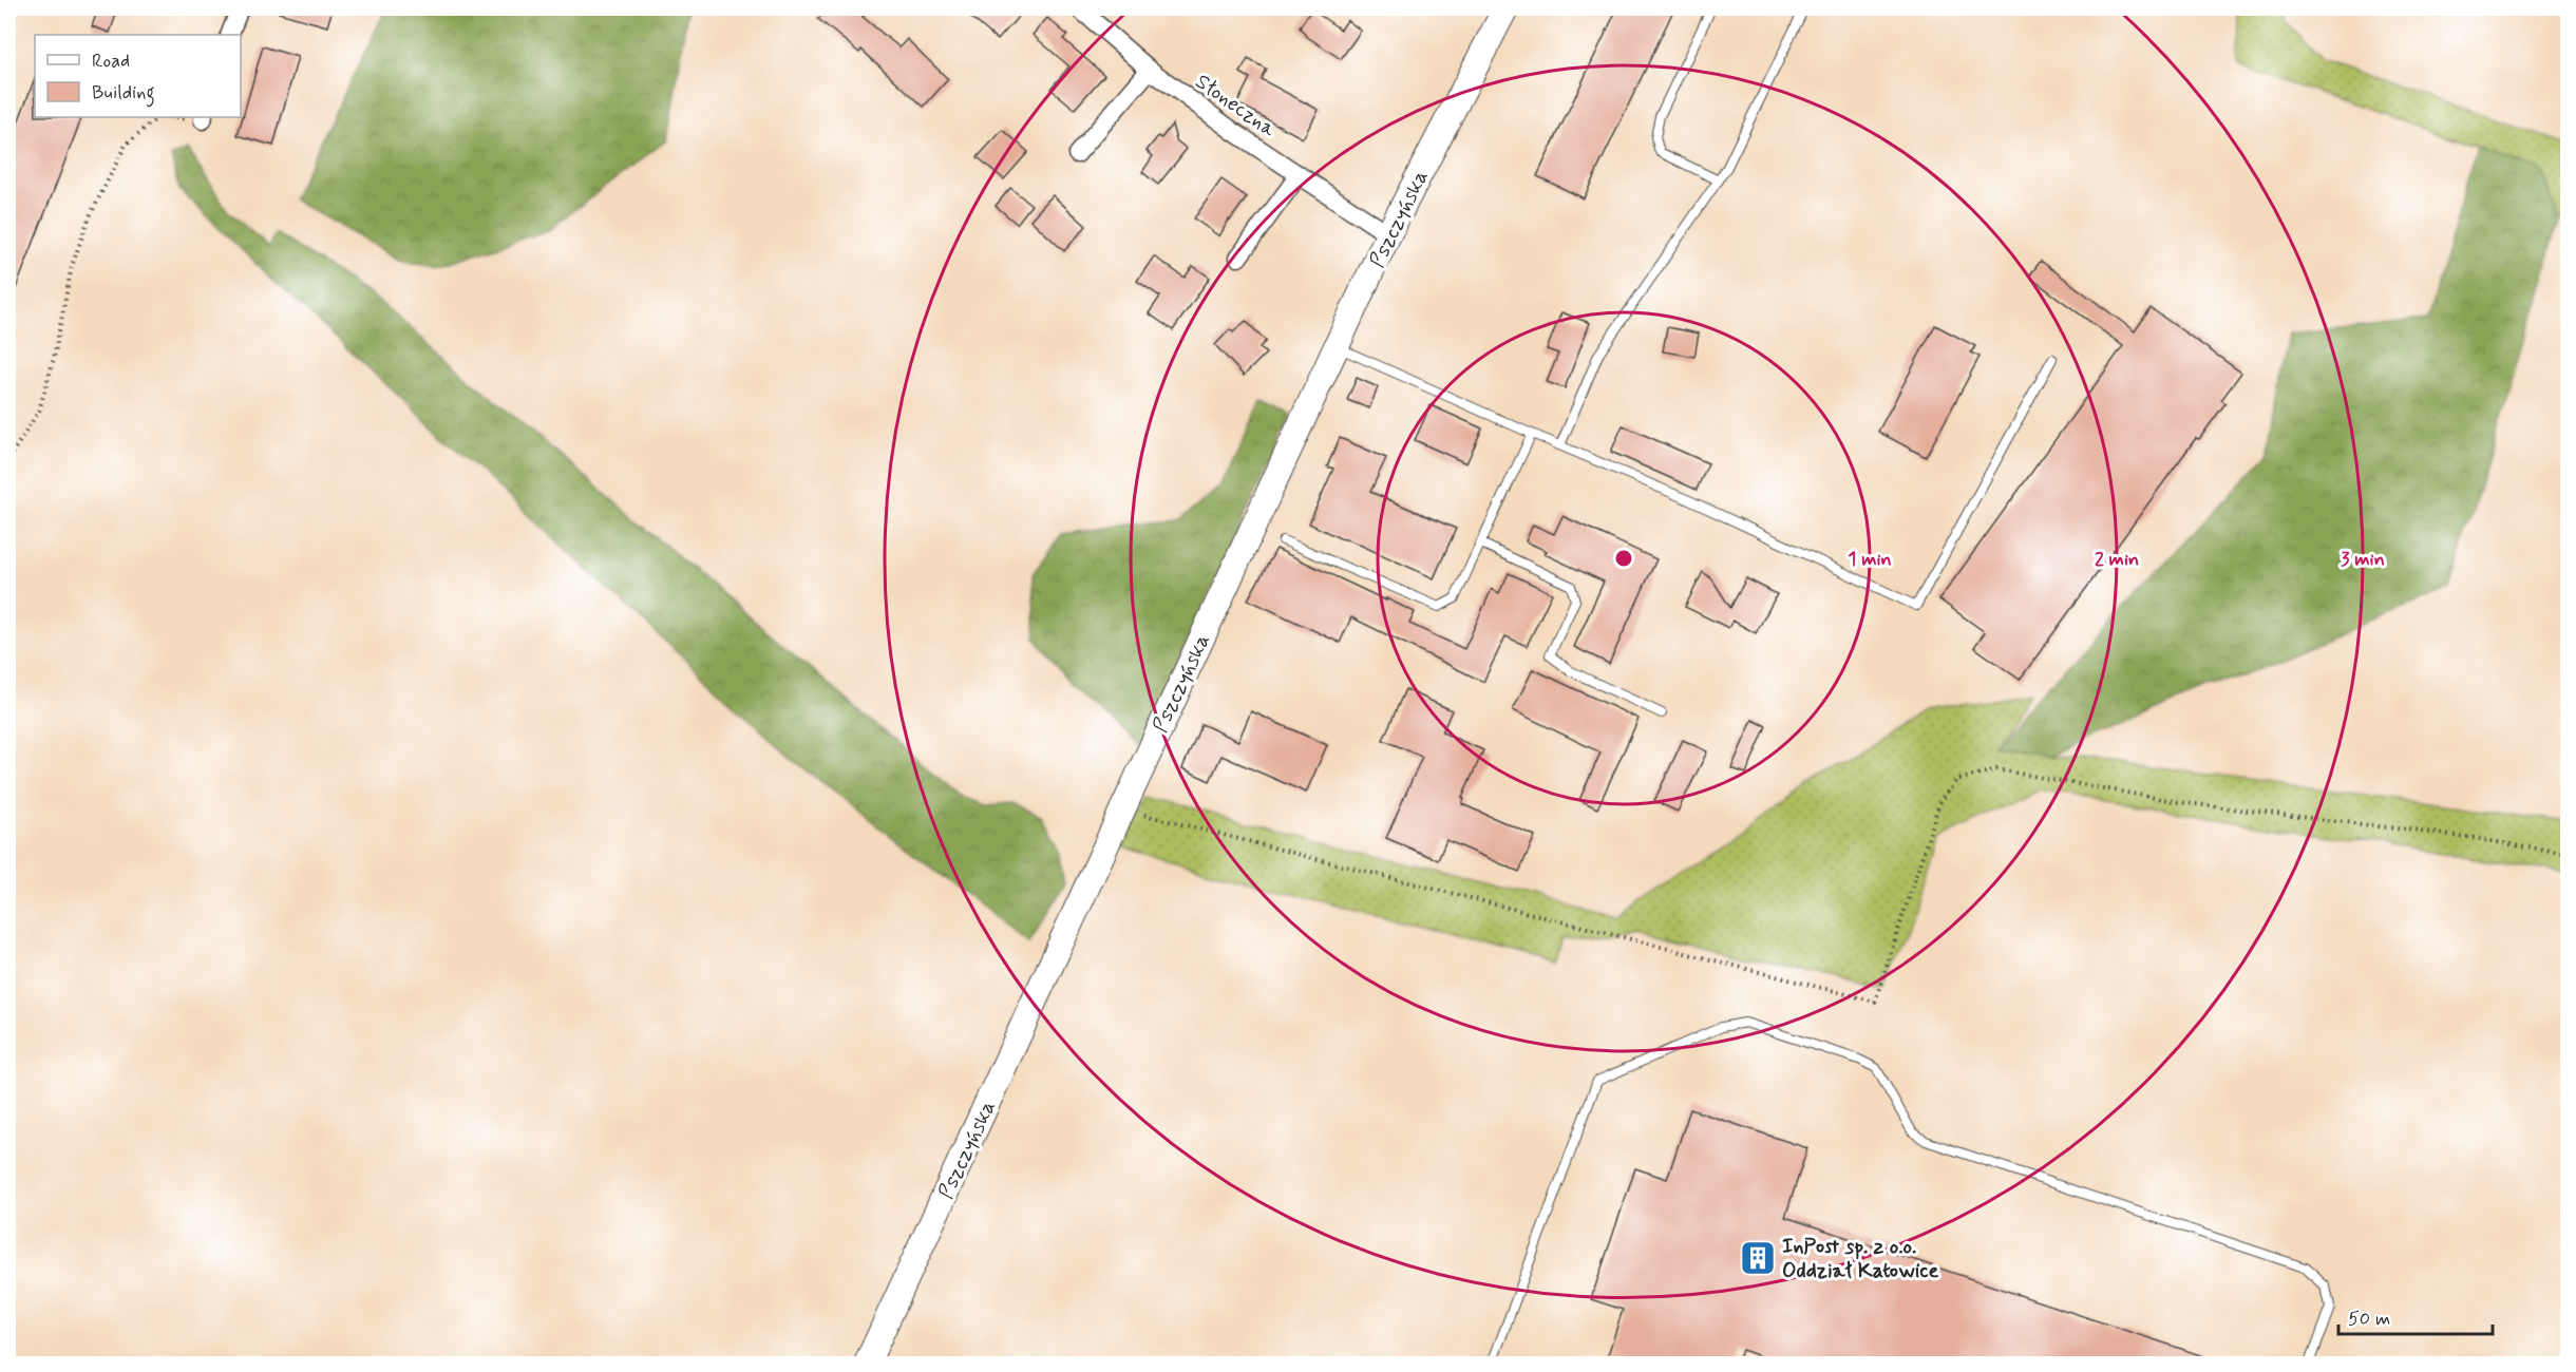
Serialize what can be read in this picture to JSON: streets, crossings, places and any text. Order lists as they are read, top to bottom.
{
  "streets": {
    "main road": ["Pszczyńska"],
    "street": ["Słoneczna"]
  },
  "crossings": [
    ["Słoneczna", "Pszczyńska"]
  ],
  "places": {
    "building": ["InPost sp. z o.o. Oddział Katowice"]
  },
  "legend": ["Road", "Building"],
  "scale_bar": "50 m",
  "rings": ["1 min", "2 min", "3 min"]
}
